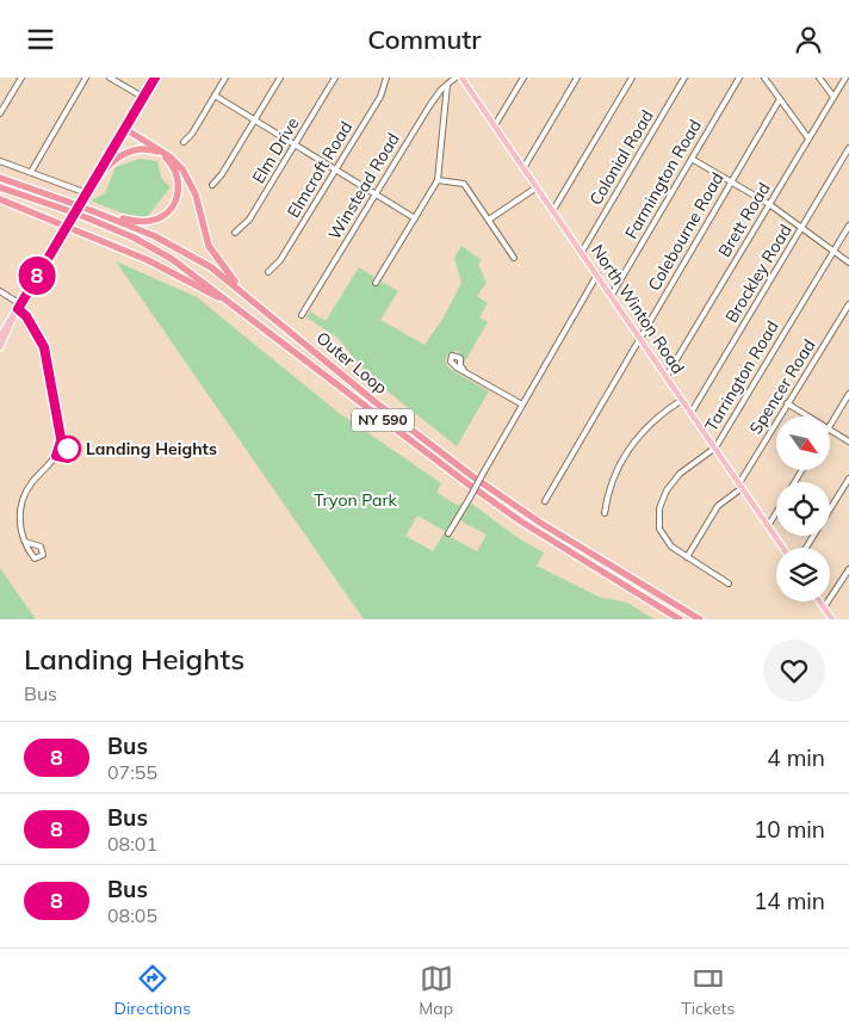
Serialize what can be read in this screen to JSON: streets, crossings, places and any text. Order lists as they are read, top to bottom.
{
  "streets": {
    "highway": ["Outer Loop", "NY 590"],
    "main road": ["North Winton Road"],
    "street": [
      "Elm Drive",
      "Colonial Road",
      "Elmcroft Road",
      "Farmington Road",
      "Winstead Road",
      "Brett Road",
      "Colebourne Road",
      "Brockley Road",
      "Tarrington Road",
      "Spencer Road"
    ]
  },
  "crossings": [
    ["Colonial Road", "North Winton Road"],
    ["Farmington Road", "North Winton Road"],
    ["Brett Road", "North Winton Road"],
    ["Colebourne Road", "North Winton Road"],
    ["Brockley Road", "North Winton Road"],
    ["North Winton Road", "Tarrington Road"],
    ["North Winton Road", "Spencer Road"]
  ],
  "parks": ["Tryon Park"],
  "places": ["Landing Heights"],
  "lines": ["bus line 8"],
  "north": "bottom right",
  "page": {
    "header": "Commutr",
    "on_map": "8",
    "heading": ["Landing Heights", "Bus"],
    "list": [
      {
        "mark": "8",
        "name": "Bus",
        "note": "07:55",
        "value": "4 min"
      },
      {
        "mark": "8",
        "name": "Bus",
        "note": "08:01",
        "value": "10 min"
      },
      {
        "mark": "8",
        "name": "Bus",
        "note": "08:05",
        "value": "14 min"
      }
    ],
    "tabs": ["Directions", "Map", "Tickets"]
  }
}
